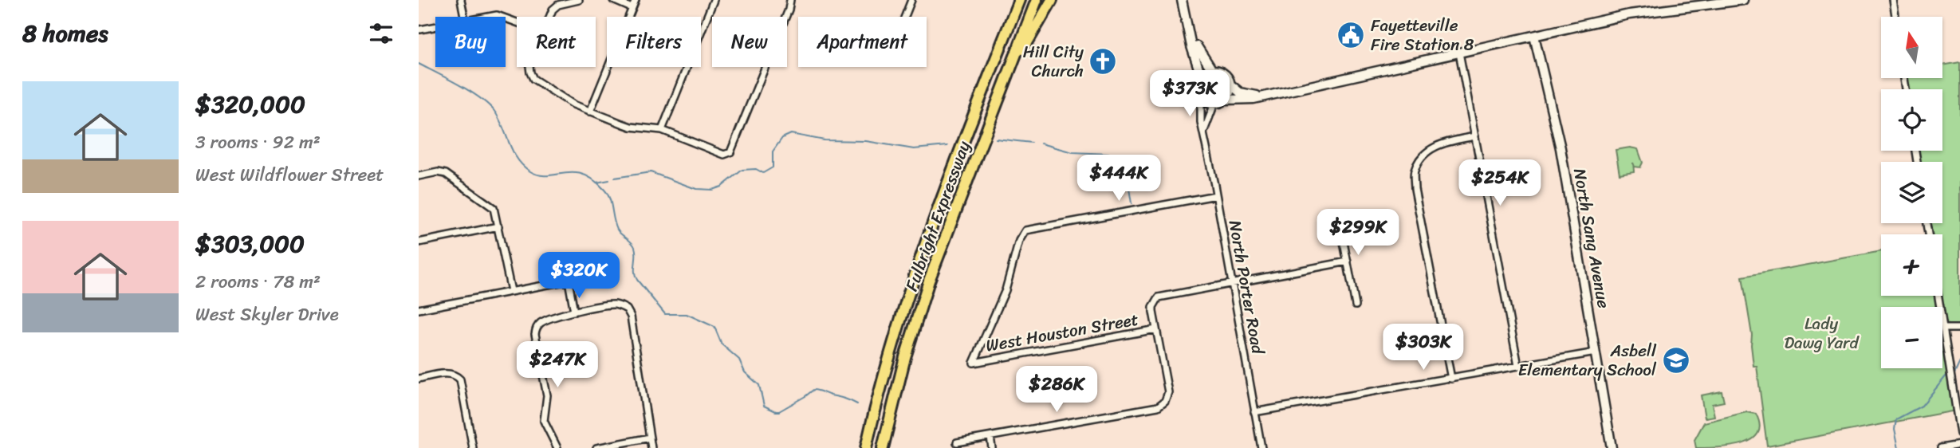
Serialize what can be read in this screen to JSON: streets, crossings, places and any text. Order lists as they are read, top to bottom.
{
  "streets": {
    "highway": ["Fulbright Expressway"],
    "street": ["North Sang Avenue", "North Porter Road", "West Houston Street"]
  },
  "crossings": [
    ["North Porter Road", "West Houston Street"]
  ],
  "parks": ["Lady Dawg Yard"],
  "places": {
    "public building": ["Fayetteville Fire Station 8"],
    "church": ["Hill City Church"],
    "school or university": ["Asbell Elementary School"]
  },
  "north": "top",
  "page": {
    "heading": "8 homes",
    "map_buttons": ["+", "−"],
    "chip": [
      "Buy",
      "Rent",
      "Filters",
      "New",
      "Apartment"
    ],
    "list": [
      {
        "name": "$320,000",
        "note": "3 rooms · 92 m² · West Wildflower Street"
      },
      {
        "name": "$303,000",
        "note": "2 rooms · 78 m² · West Skyler Drive"
      }
    ],
    "price": [
      "$373K",
      "$444K",
      "$254K",
      "$299K",
      "$320K",
      "$303K",
      "$247K",
      "$286K"
    ]
  }
}
